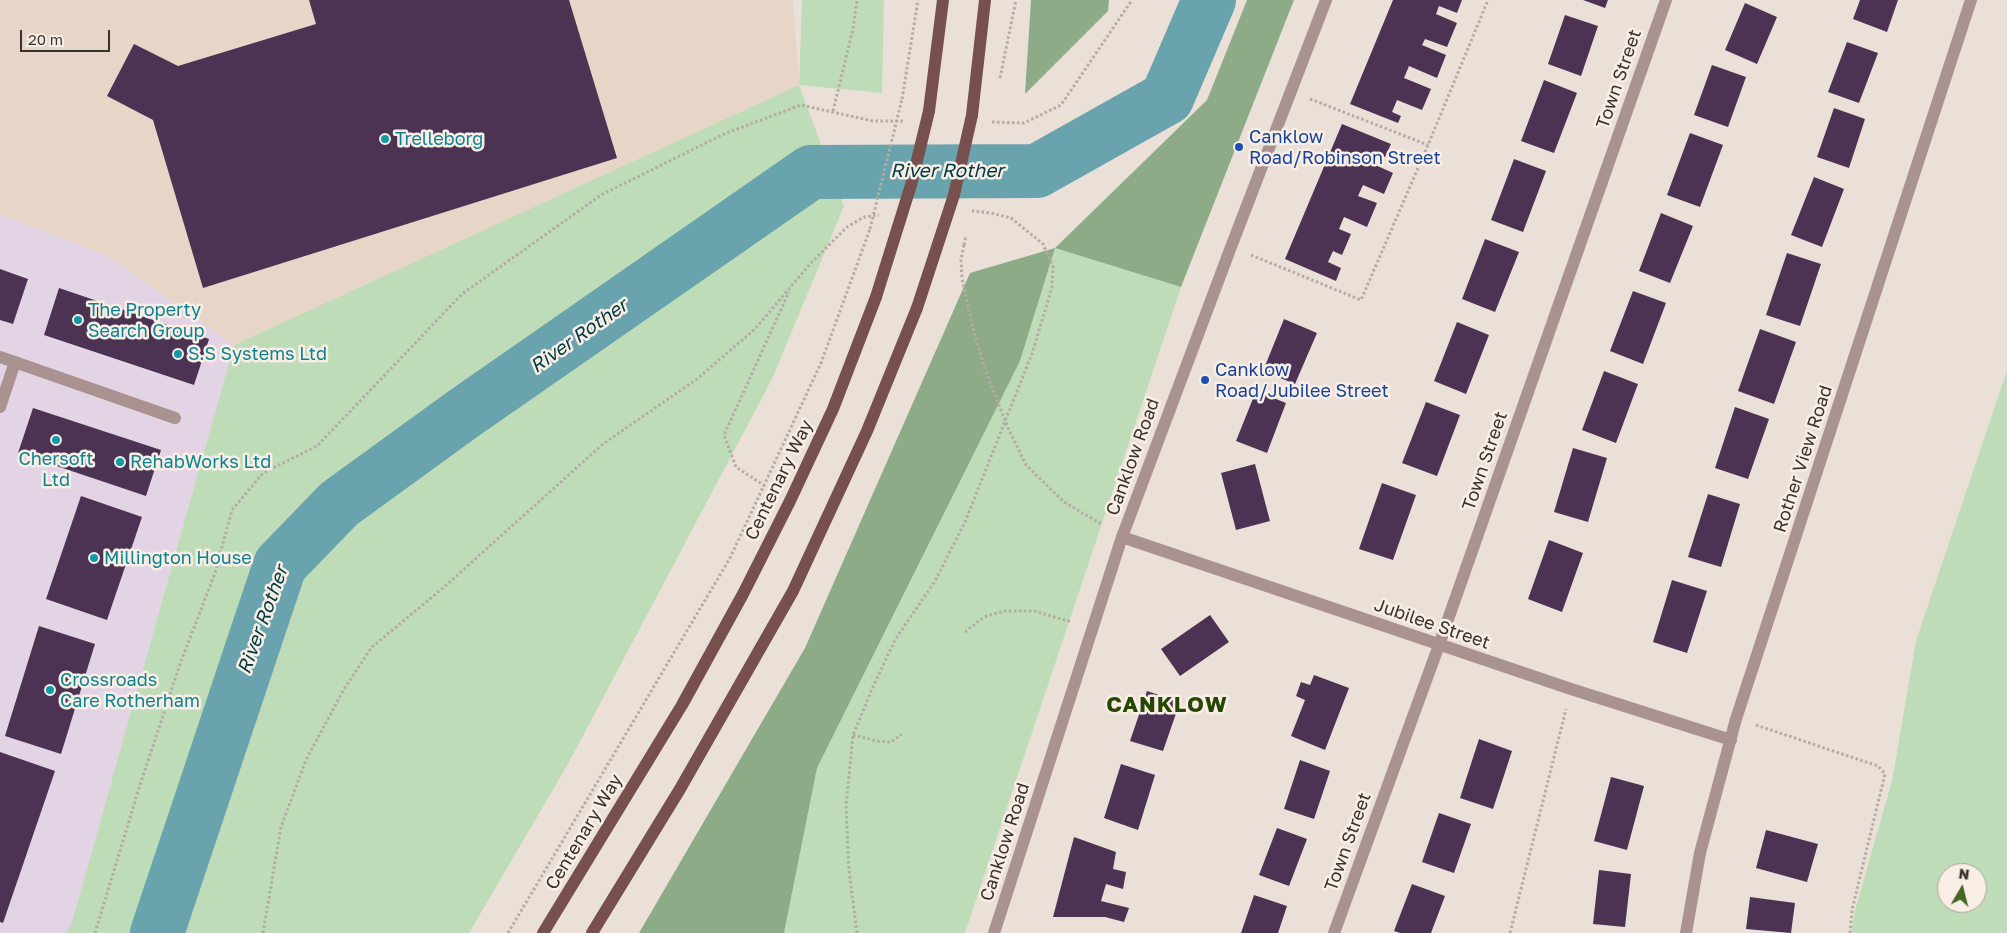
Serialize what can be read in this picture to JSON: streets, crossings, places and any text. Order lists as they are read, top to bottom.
{
  "streets": {
    "main road": ["Centenary Way"],
    "street": [
      "Town Street",
      "Canklow Road",
      "Rother View Road",
      "Jubilee Street"
    ]
  },
  "crossings": [
    ["Town Street", "Jubilee Street"],
    ["Canklow Road", "Jubilee Street"],
    ["Rother View Road", "Jubilee Street"]
  ],
  "districts": ["CANKLOW"],
  "water": ["River Rother"],
  "places": [
    "Trelleborg",
    "Canklow Road/Robinson Street",
    "The Property Search Group",
    "S.S Systems Ltd",
    "Canklow Road/Jubilee Street",
    "Chersoft Ltd",
    "RehabWorks Ltd",
    "Millington House",
    "Crossroads Care Rotherham"
  ],
  "scale_bar": "20 m",
  "north": "top"
}
